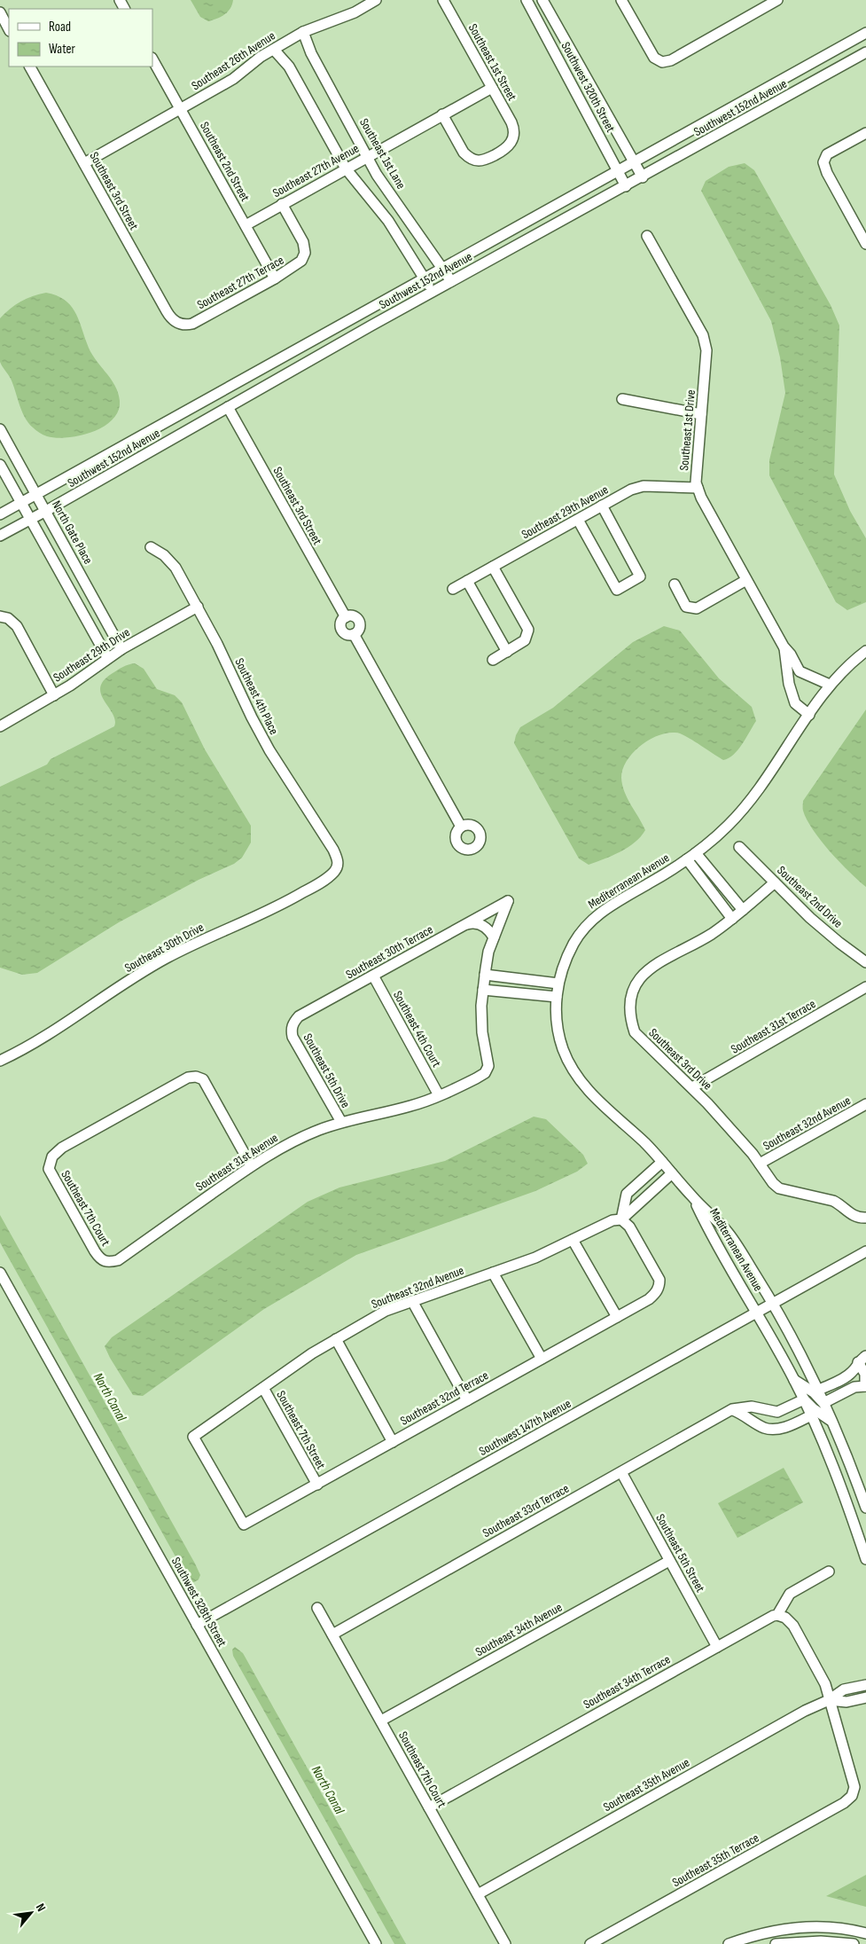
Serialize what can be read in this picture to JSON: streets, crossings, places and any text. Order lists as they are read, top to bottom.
{
  "streets": {
    "street": [
      "Southeast 26th Avenue",
      "Southeast 1st Street",
      "Southwest 320th Street",
      "Southwest 152nd Avenue",
      "Southeast 1st Lane",
      "Southeast 2nd Street",
      "Southeast 27th Avenue",
      "Southeast 3rd Street",
      "Southeast 27th Terrace",
      "Southeast 1st Drive",
      "Southeast 29th Avenue",
      "North Gate Place",
      "Southeast 29th Drive",
      "Southeast 4th Place",
      "Mediterranean Avenue",
      "Southeast 2nd Drive",
      "Southeast 30th Drive",
      "Southeast 30th Terrace",
      "Southeast 31st Terrace",
      "Southeast 4th Court",
      "Southeast 3rd Drive",
      "Southeast 5th Drive",
      "Southeast 32nd Avenue",
      "Southeast 31st Avenue",
      "Southeast 7th Court",
      "Southeast 32nd Terrace",
      "Southwest 147th Avenue",
      "Southeast 7th Street",
      "Southeast 33rd Terrace",
      "Southeast 5th Street",
      "Southwest 328th Street",
      "Southeast 34th Avenue",
      "Southeast 34th Terrace",
      "Southeast 35th Avenue",
      "Southeast 35th Terrace"
    ]
  },
  "crossings": [
    ["Southeast 26th Avenue", "Southeast 1st Lane"],
    ["Southeast 26th Avenue", "Southeast 2nd Street"],
    ["Southeast 26th Avenue", "Southeast 3rd Street"],
    ["Southeast 1st Street", "Southeast 27th Avenue"],
    ["Southwest 320th Street", "Southwest 152nd Avenue"],
    ["Southwest 152nd Avenue", "Southeast 1st Lane"],
    ["Southwest 152nd Avenue", "Southeast 3rd Street"],
    ["Southwest 152nd Avenue", "North Gate Place"],
    ["Southeast 1st Lane", "Southeast 27th Avenue"],
    ["Southeast 2nd Street", "Southeast 27th Avenue"],
    ["Southeast 2nd Street", "Southeast 27th Terrace"],
    ["Southeast 27th Avenue", "Southeast 27th Terrace"],
    ["Southeast 3rd Street", "Southeast 27th Terrace"],
    ["Southeast 1st Drive", "Southeast 29th Avenue"],
    ["Southeast 1st Drive", "Mediterranean Avenue"],
    ["North Gate Place", "Southeast 29th Drive"],
    ["Southeast 29th Drive", "Southeast 4th Place"],
    ["Southeast 4th Place", "Southeast 30th Drive"],
    ["Mediterranean Avenue", "Southeast 32nd Avenue"],
    ["Mediterranean Avenue", "Southwest 147th Avenue"],
    ["Mediterranean Avenue", "Southeast 33rd Terrace"],
    ["Southeast 2nd Drive", "Southeast 3rd Drive"],
    ["Southeast 30th Terrace", "Southeast 4th Court"],
    ["Southeast 30th Terrace", "Southeast 5th Drive"],
    ["Southeast 31st Terrace", "Southeast 3rd Drive"],
    ["Southeast 4th Court", "Southeast 31st Avenue"],
    ["Southeast 3rd Drive", "Southeast 32nd Avenue"],
    ["Southeast 5th Drive", "Southeast 31st Avenue"],
    ["Southeast 32nd Avenue", "Southeast 32nd Terrace"],
    ["Southeast 32nd Avenue", "Southeast 7th Street"],
    ["Southeast 31st Avenue", "Southeast 7th Court"],
    ["Southeast 7th Court", "Southeast 33rd Terrace"],
    ["Southeast 7th Court", "Southeast 34th Avenue"],
    ["Southeast 7th Court", "Southeast 34th Terrace"],
    ["Southeast 7th Court", "Southeast 35th Avenue"],
    ["Southeast 32nd Terrace", "Southeast 7th Street"],
    ["Southwest 147th Avenue", "Southwest 328th Street"],
    ["Southeast 33rd Terrace", "Southeast 5th Street"],
    ["Southeast 5th Street", "Southeast 34th Avenue"],
    ["Southeast 5th Street", "Southeast 34th Terrace"],
    ["Southeast 35th Avenue", "Southeast 35th Terrace"]
  ],
  "water": ["North Canal"],
  "legend": ["Road", "Water"],
  "north": "top right"
}
